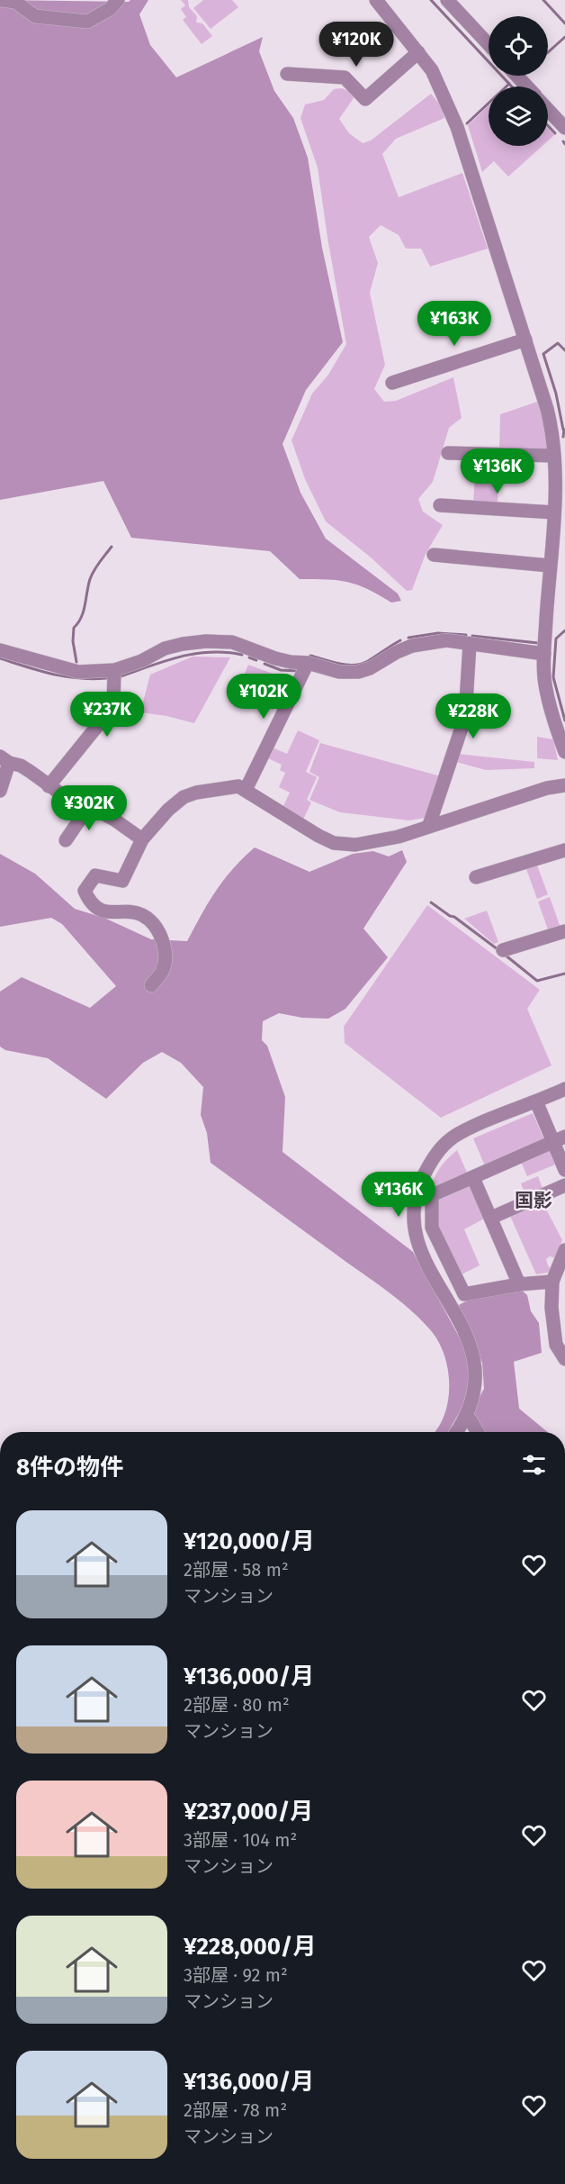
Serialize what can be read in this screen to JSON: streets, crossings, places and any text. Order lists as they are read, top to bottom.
{
  "districts": ["国影"],
  "page": {
    "price": [
      "¥120K",
      "¥163K",
      "¥136K",
      "¥102K",
      "¥237K",
      "¥228K",
      "¥302K",
      "¥136K"
    ],
    "heading": "8件の物件",
    "list": [
      {
        "name": "¥120,000/月",
        "note": "2部屋 · 58 m² · マンション"
      },
      {
        "name": "¥136,000/月",
        "note": "2部屋 · 80 m² · マンション"
      },
      {
        "name": "¥237,000/月",
        "note": "3部屋 · 104 m² · マンション"
      },
      {
        "name": "¥228,000/月",
        "note": "3部屋 · 92 m² · マンション"
      },
      {
        "name": "¥136,000/月",
        "note": "2部屋 · 78 m² · マンション"
      }
    ]
  }
}
